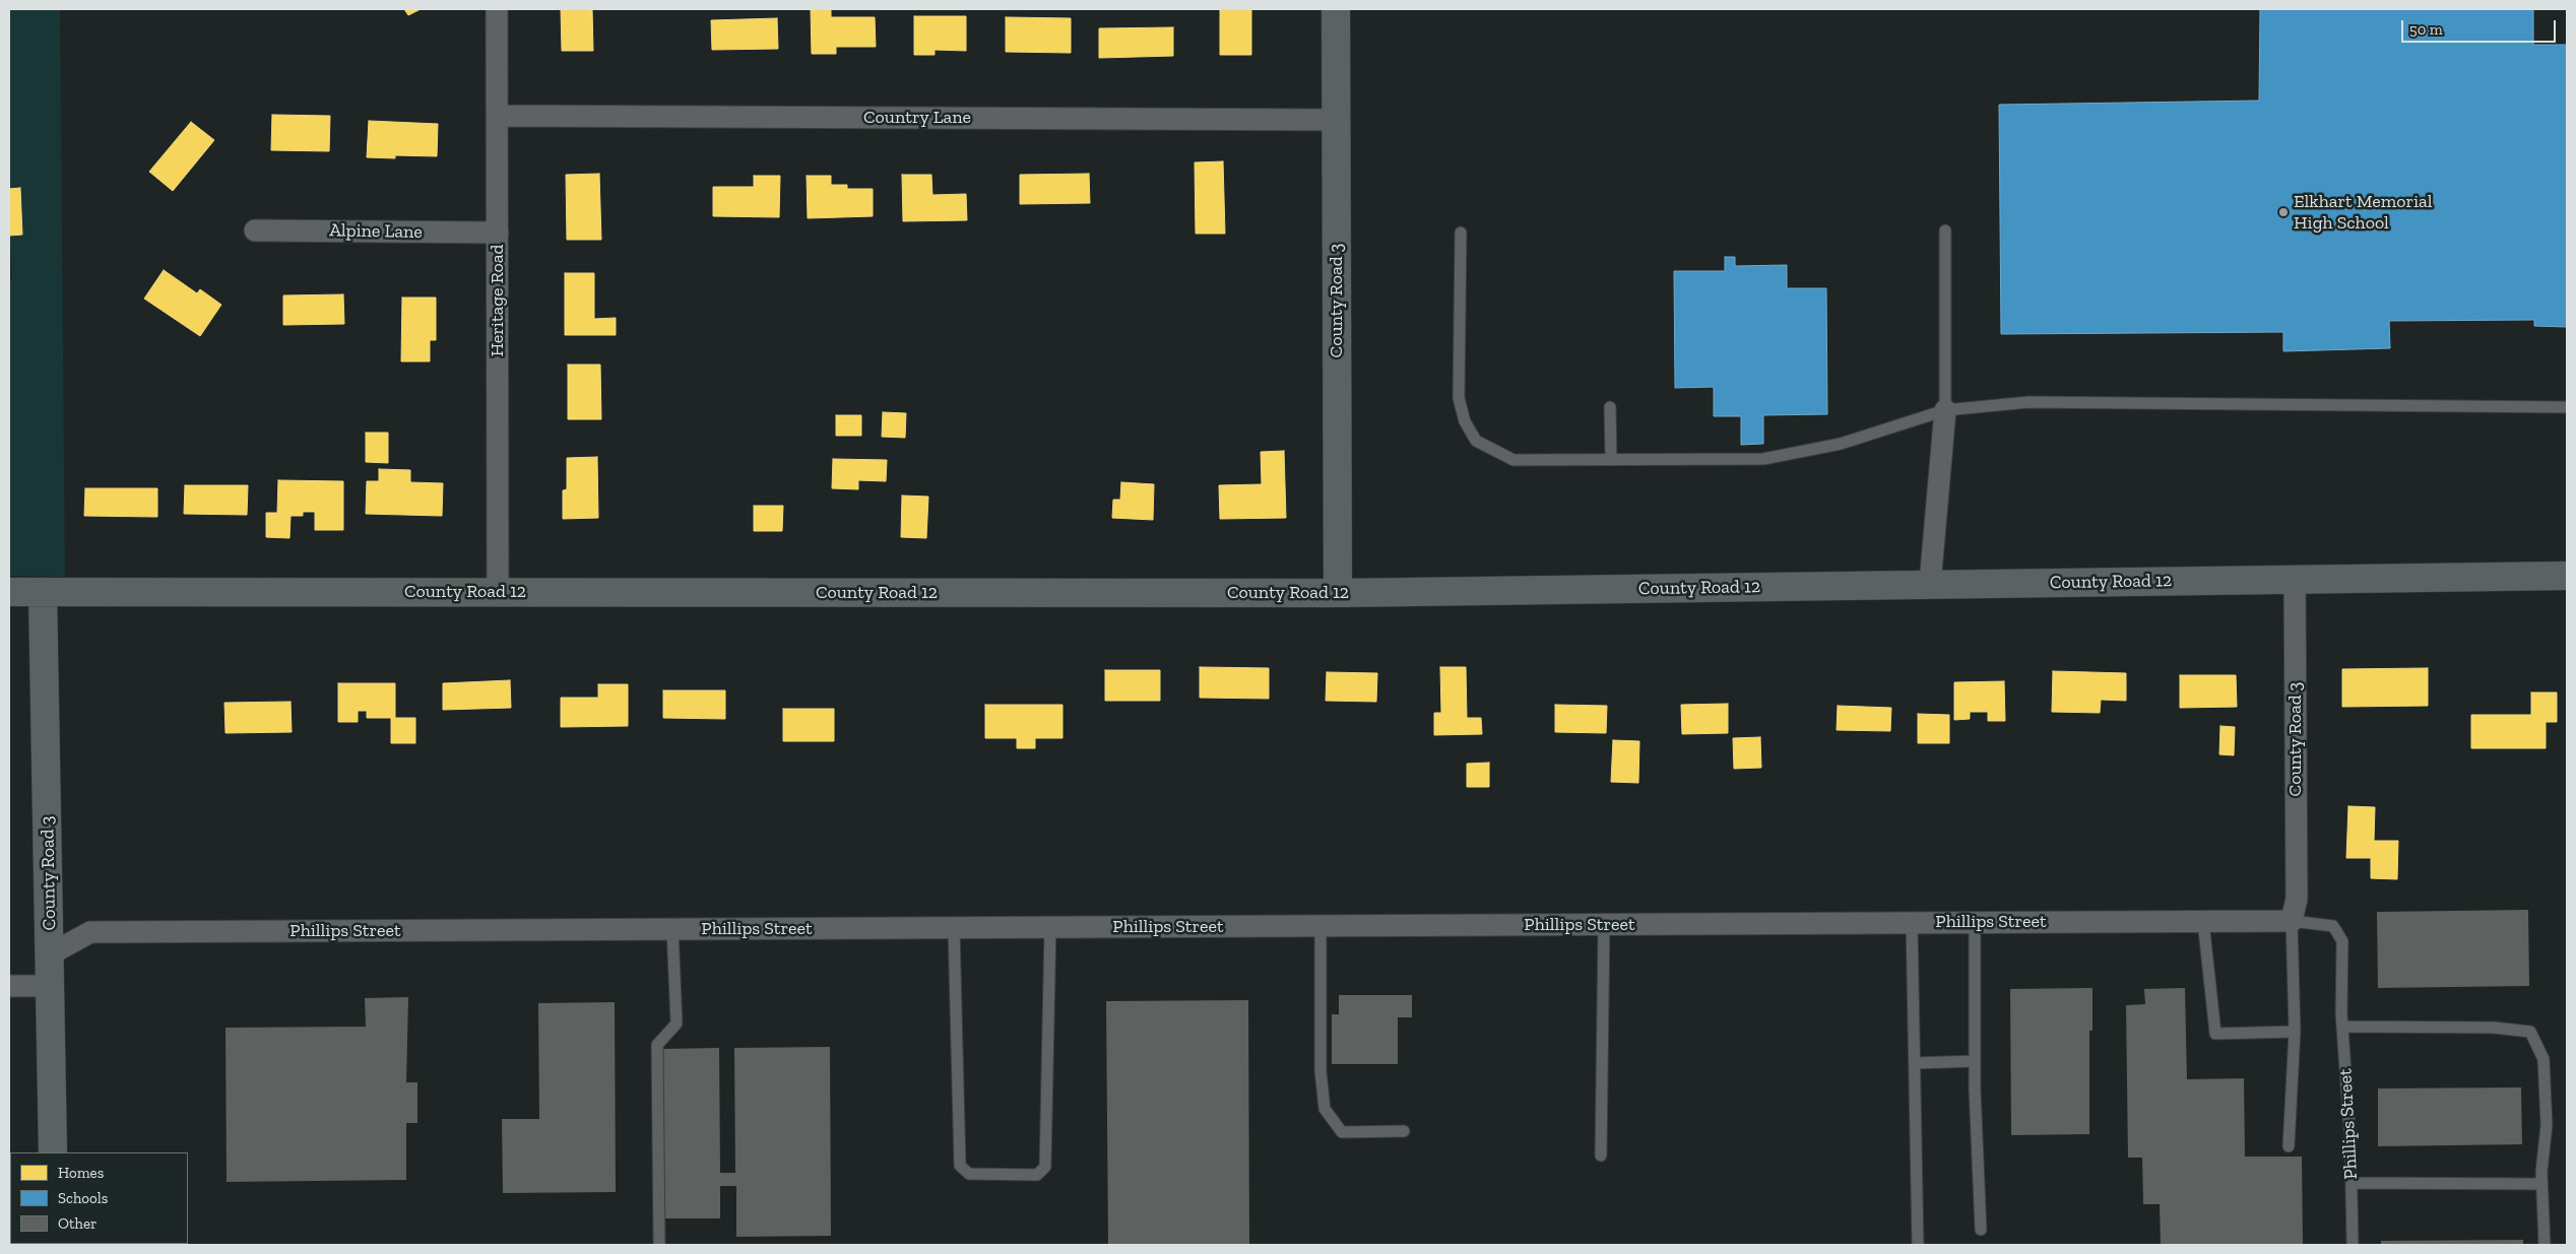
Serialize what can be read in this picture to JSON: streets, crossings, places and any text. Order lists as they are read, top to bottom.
{
  "streets": {
    "main road": ["County Road 3", "County Road 12"],
    "street": [
      "Country Lane",
      "Alpine Lane",
      "Heritage Road",
      "Phillips Street"
    ]
  },
  "crossings": [
    ["Country Lane", "Heritage Road"],
    ["Country Lane", "County Road 3"],
    ["Alpine Lane", "Heritage Road"],
    ["Heritage Road", "County Road 12"],
    ["County Road 3", "County Road 12"],
    ["County Road 3", "Phillips Street"]
  ],
  "places": ["Elkhart Memorial High School"],
  "legend": ["Homes", "Schools", "Other"],
  "scale_bar": "50 m"
}
